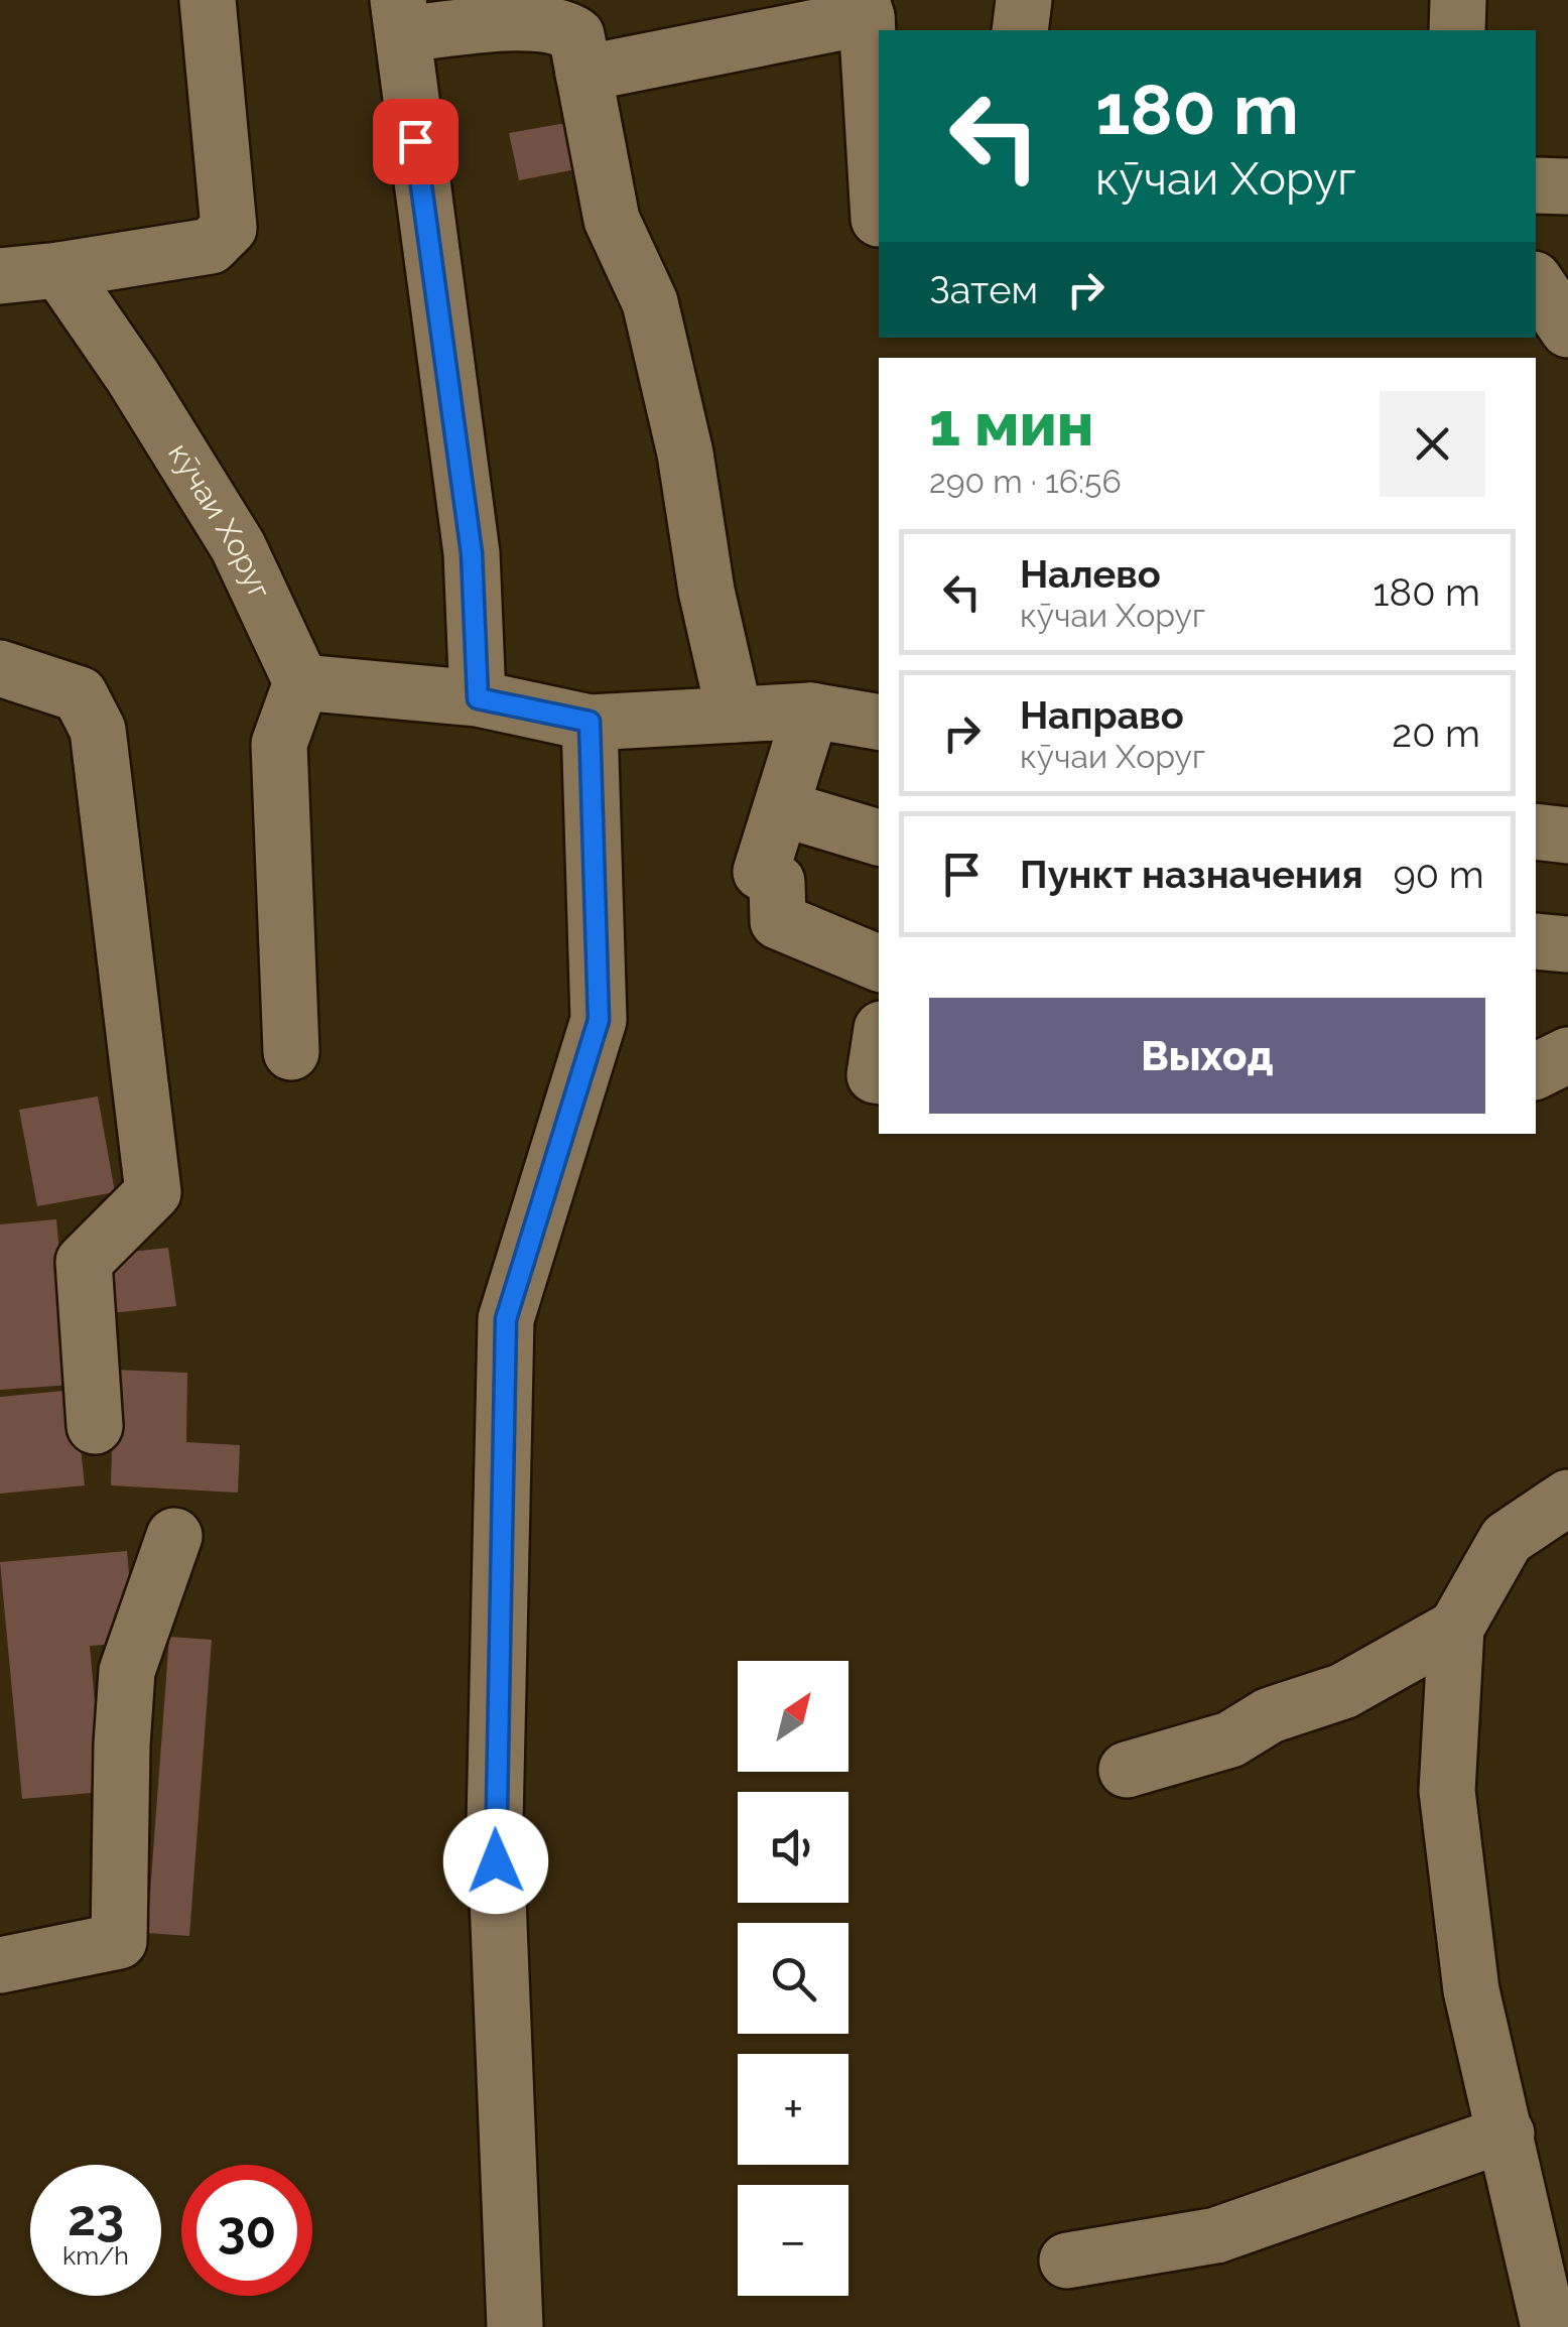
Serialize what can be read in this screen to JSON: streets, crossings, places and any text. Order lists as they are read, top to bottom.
{
  "streets": {
    "street": ["кӯчаи Хоруг"]
  },
  "north": "top right",
  "page": {
    "turn": ["180 m", "кӯчаи Хоруг"],
    "then": "Затем",
    "heading": ["1 мин", "290 m · 16:56"],
    "list": [
      {
        "name": "Налево",
        "note": "кӯчаи Хоруг",
        "value": "180 m"
      },
      {
        "name": "Направо",
        "note": "кӯчаи Хоруг",
        "value": "20 m"
      },
      {
        "name": "Пункт назначения",
        "value": "90 m"
      }
    ],
    "buttons": "Выход",
    "map_buttons": ["+", "−"],
    "speed": "23 km/h",
    "limit": "30"
  }
}
